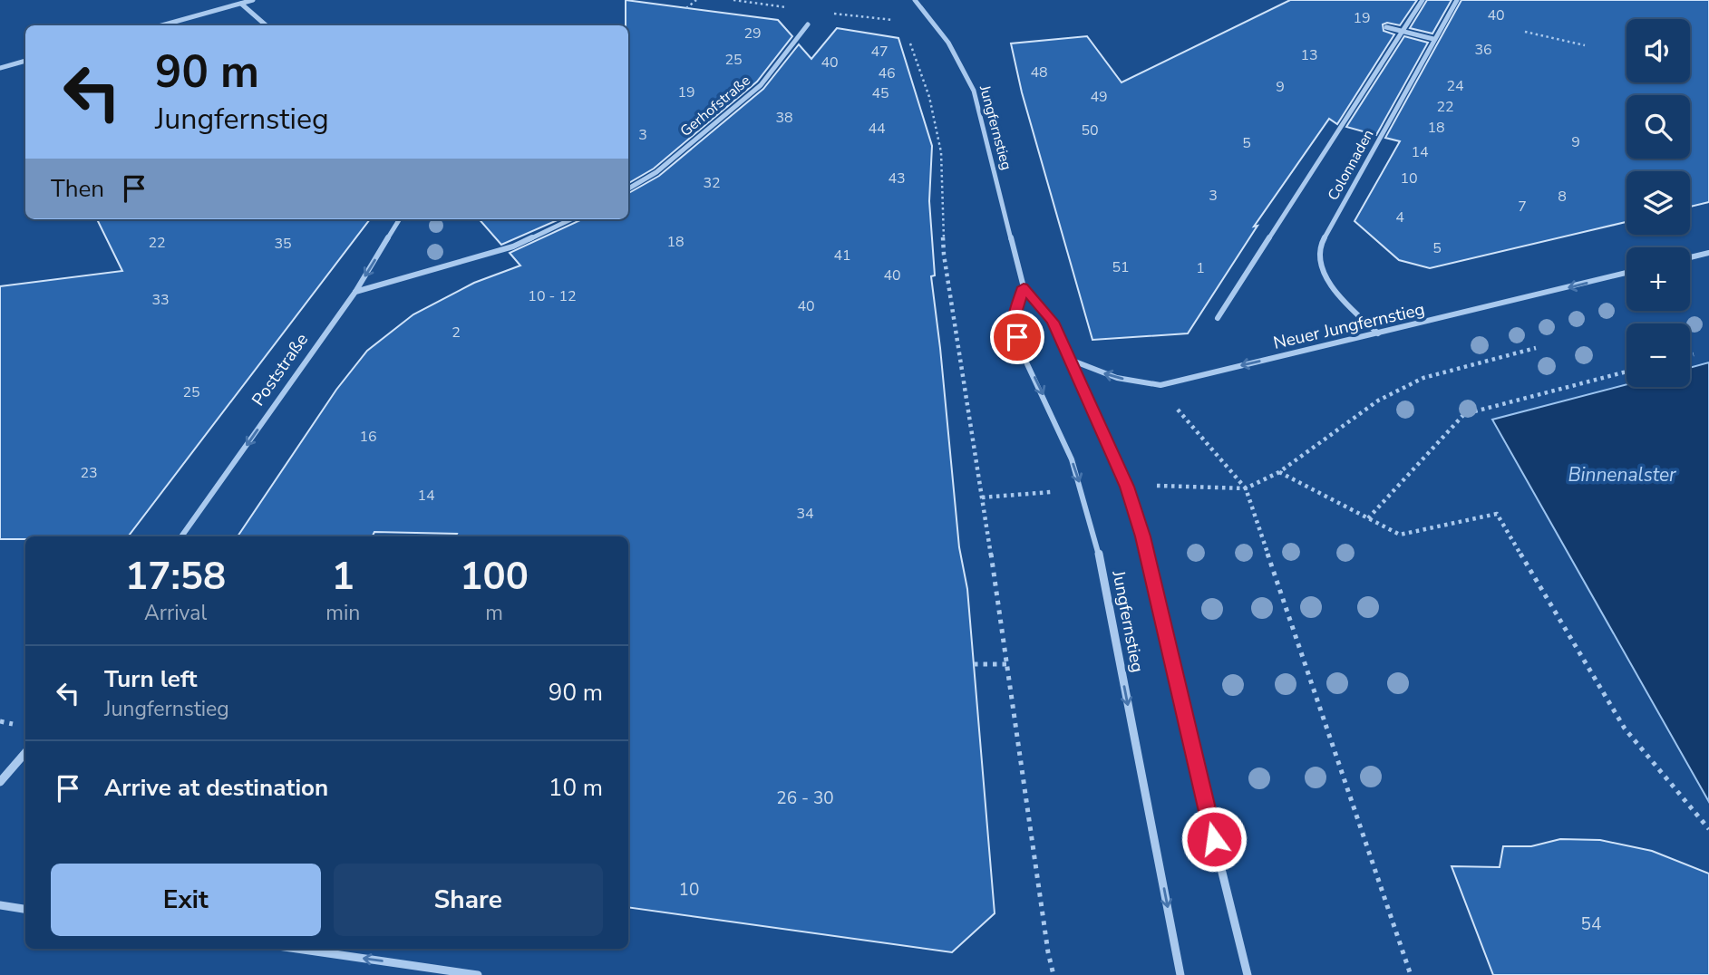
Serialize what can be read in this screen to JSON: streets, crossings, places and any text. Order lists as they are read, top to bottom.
{
  "streets": {
    "street": [
      "Gerhofstraße",
      "Jungfernstieg",
      "Colonnaden",
      "Neuer Jungfernstieg",
      "Poststraße"
    ]
  },
  "crossings": [
    ["Jungfernstieg", "Neuer Jungfernstieg"],
    ["Colonnaden", "Neuer Jungfernstieg"]
  ],
  "one_way": ["Neuer Jungfernstieg", "Poststraße"],
  "water": ["Binnenalster"],
  "house_numbers": [
    "40",
    "19",
    "29",
    "36",
    "47",
    "13",
    "25",
    "40",
    "48",
    "46",
    "24",
    "9",
    "19",
    "45",
    "49",
    "22",
    "38",
    "18",
    "44",
    "50",
    "3",
    "9",
    "5",
    "14",
    "43",
    "10",
    "32",
    "3",
    "8",
    "7",
    "4",
    "18",
    "22",
    "35",
    "5",
    "41",
    "51",
    "1",
    "40",
    "10 - 12",
    "33",
    "40",
    "2",
    "25",
    "16",
    "23",
    "14",
    "34",
    "26 - 30",
    "10",
    "54"
  ],
  "page": {
    "map_buttons": ["+", "−"],
    "turn": ["90 m", "Jungfernstieg"],
    "then": "Then",
    "eta": [
      "17:58",
      "Arrival",
      "1",
      "min",
      "100",
      "m"
    ],
    "list": [
      {
        "name": "Turn left",
        "note": "Jungfernstieg",
        "value": "90 m"
      },
      {
        "name": "Arrive at destination",
        "value": "10 m"
      }
    ],
    "buttons": ["Exit", "Share"]
  }
}
